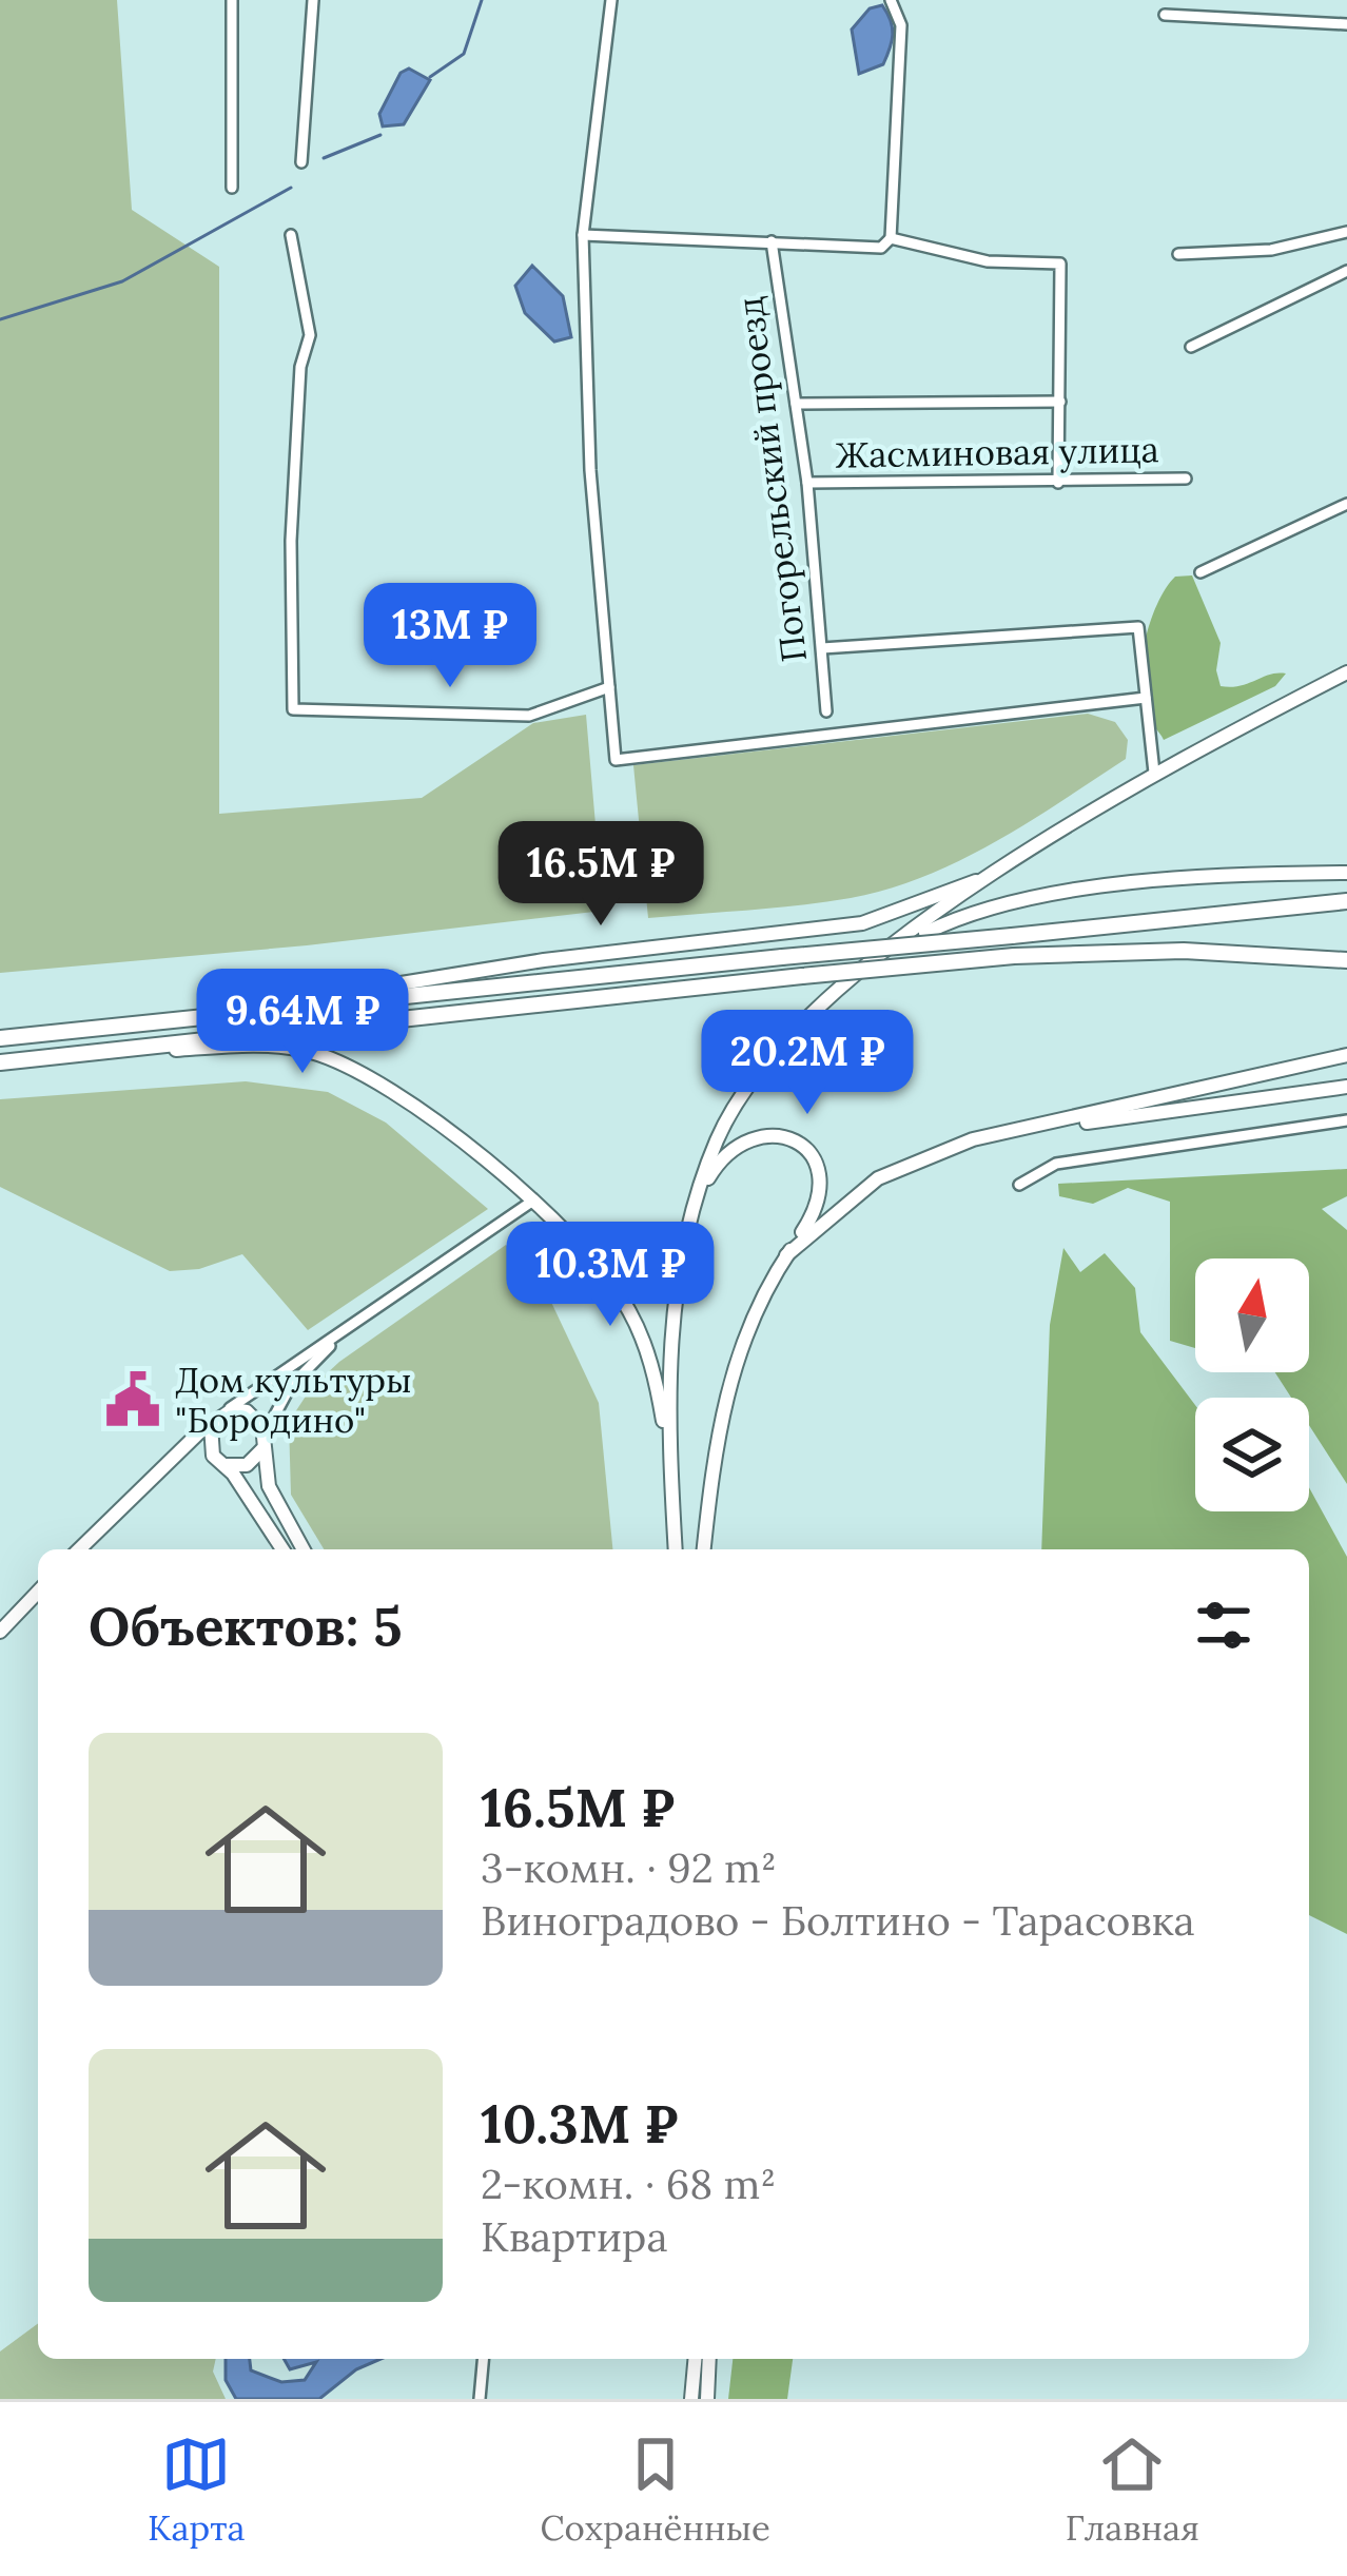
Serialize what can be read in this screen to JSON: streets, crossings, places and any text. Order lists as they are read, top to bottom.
{
  "streets": {
    "street": ["Жасминовая улица", "Погорельский проезд"]
  },
  "crossings": [
    ["Жасминовая улица", "Погорельский проезд"]
  ],
  "places": {
    "public building": ["Дом культуры \"Бородино\""]
  },
  "north": "top",
  "page": {
    "price": [
      "13M ₽",
      "16.5M ₽",
      "9.64M ₽",
      "20.2M ₽",
      "10.3M ₽"
    ],
    "heading": "Объектов: 5",
    "list": [
      {
        "name": "16.5M ₽",
        "note": "3-комн. · 92 m² · Виноградово - Болтино - Тарасовка"
      },
      {
        "name": "10.3M ₽",
        "note": "2-комн. · 68 m² · Квартира"
      }
    ],
    "tabs": ["Карта", "Сохранённые", "Главная"]
  }
}
